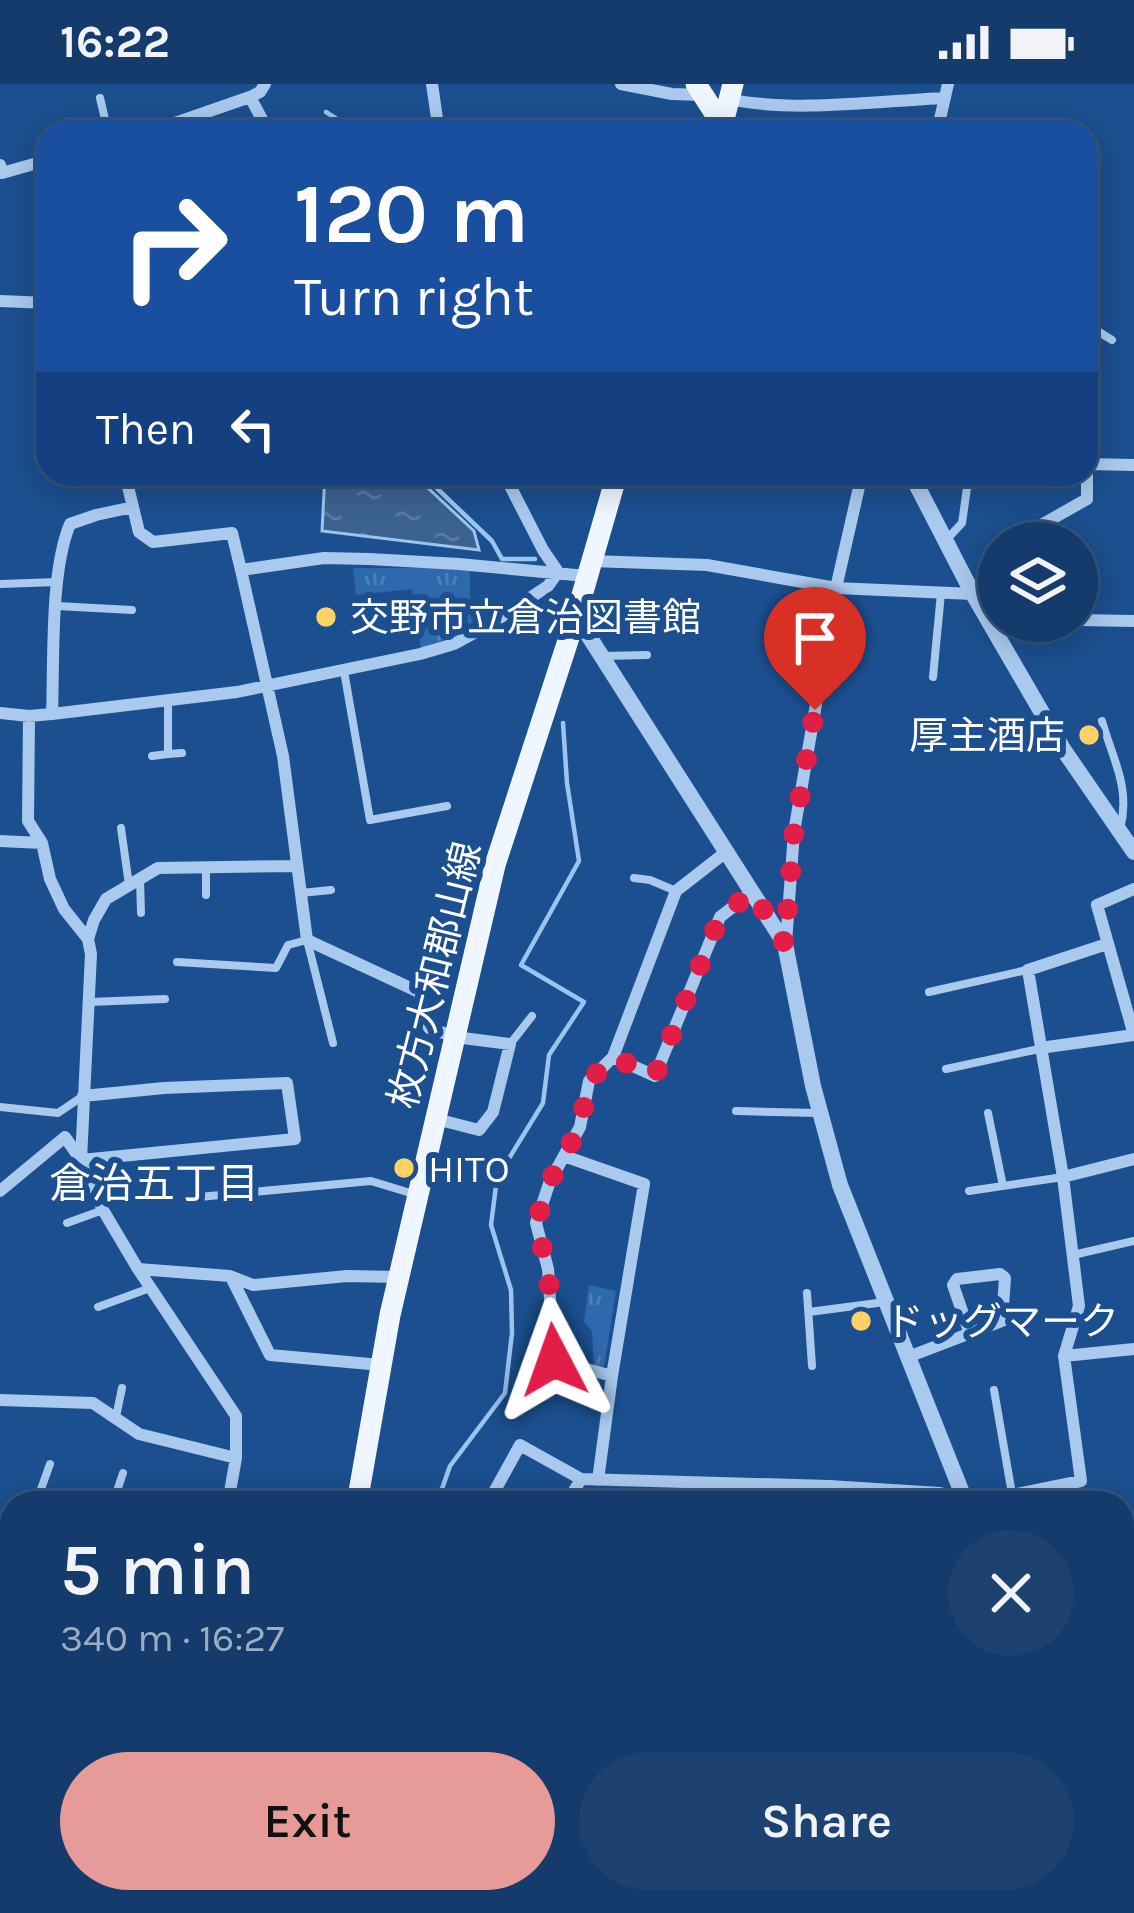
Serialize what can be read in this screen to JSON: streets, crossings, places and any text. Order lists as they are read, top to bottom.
{
  "streets": {
    "main road": ["枚方大和郡山線"]
  },
  "districts": ["倉治五丁目"],
  "places": [
    "交野市立倉治図書館",
    "厚主酒店",
    "HITO",
    "ドッグマーク"
  ],
  "page": {
    "status": "16:22",
    "turn": ["120 m", "Turn right"],
    "then": "Then",
    "heading": ["5 min", "340 m · 16:27"],
    "buttons": ["Exit", "Share"]
  }
}
